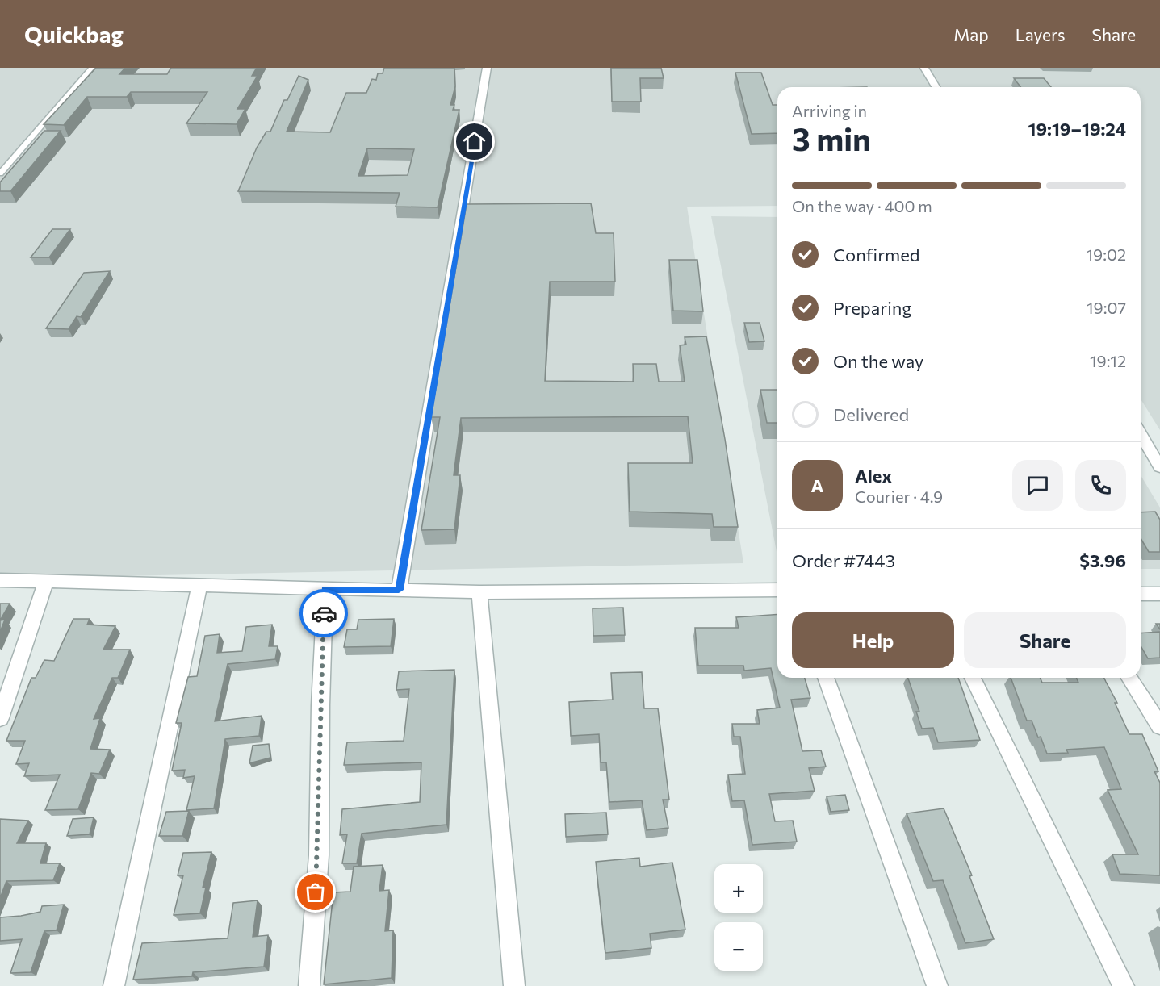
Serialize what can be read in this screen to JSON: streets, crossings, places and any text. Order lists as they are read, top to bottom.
{
  "page": {
    "header": "Quickbag",
    "nav": ["Map", "Layers", "Share"],
    "heading": ["3 min", "Arriving in", "19:19–19:24"],
    "panel": [
      "Alex",
      "Courier · 4.9",
      "Order #7443",
      "$3.96"
    ],
    "bar": "On the way · 400 m",
    "list": [
      ["Confirmed", "19:02"],
      ["Preparing", "19:07"],
      ["On the way", "19:12"],
      "Delivered"
    ],
    "round": "A",
    "buttons": ["Help", "Share"],
    "map_buttons": ["+", "−"]
  }
}
